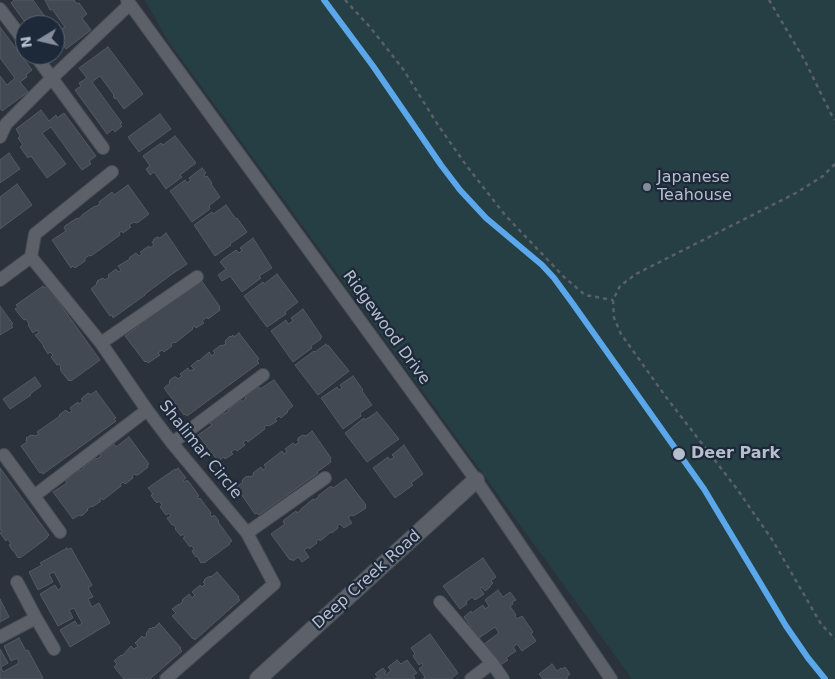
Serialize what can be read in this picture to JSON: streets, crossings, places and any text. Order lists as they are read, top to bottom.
{
  "streets": {
    "street": ["Ridgewood Drive", "Shalimar Circle", "Deep Creek Road"]
  },
  "crossings": [
    ["Ridgewood Drive", "Deep Creek Road"]
  ],
  "places": ["Japanese Teahouse", "Deer Park"],
  "north": "left"
}
